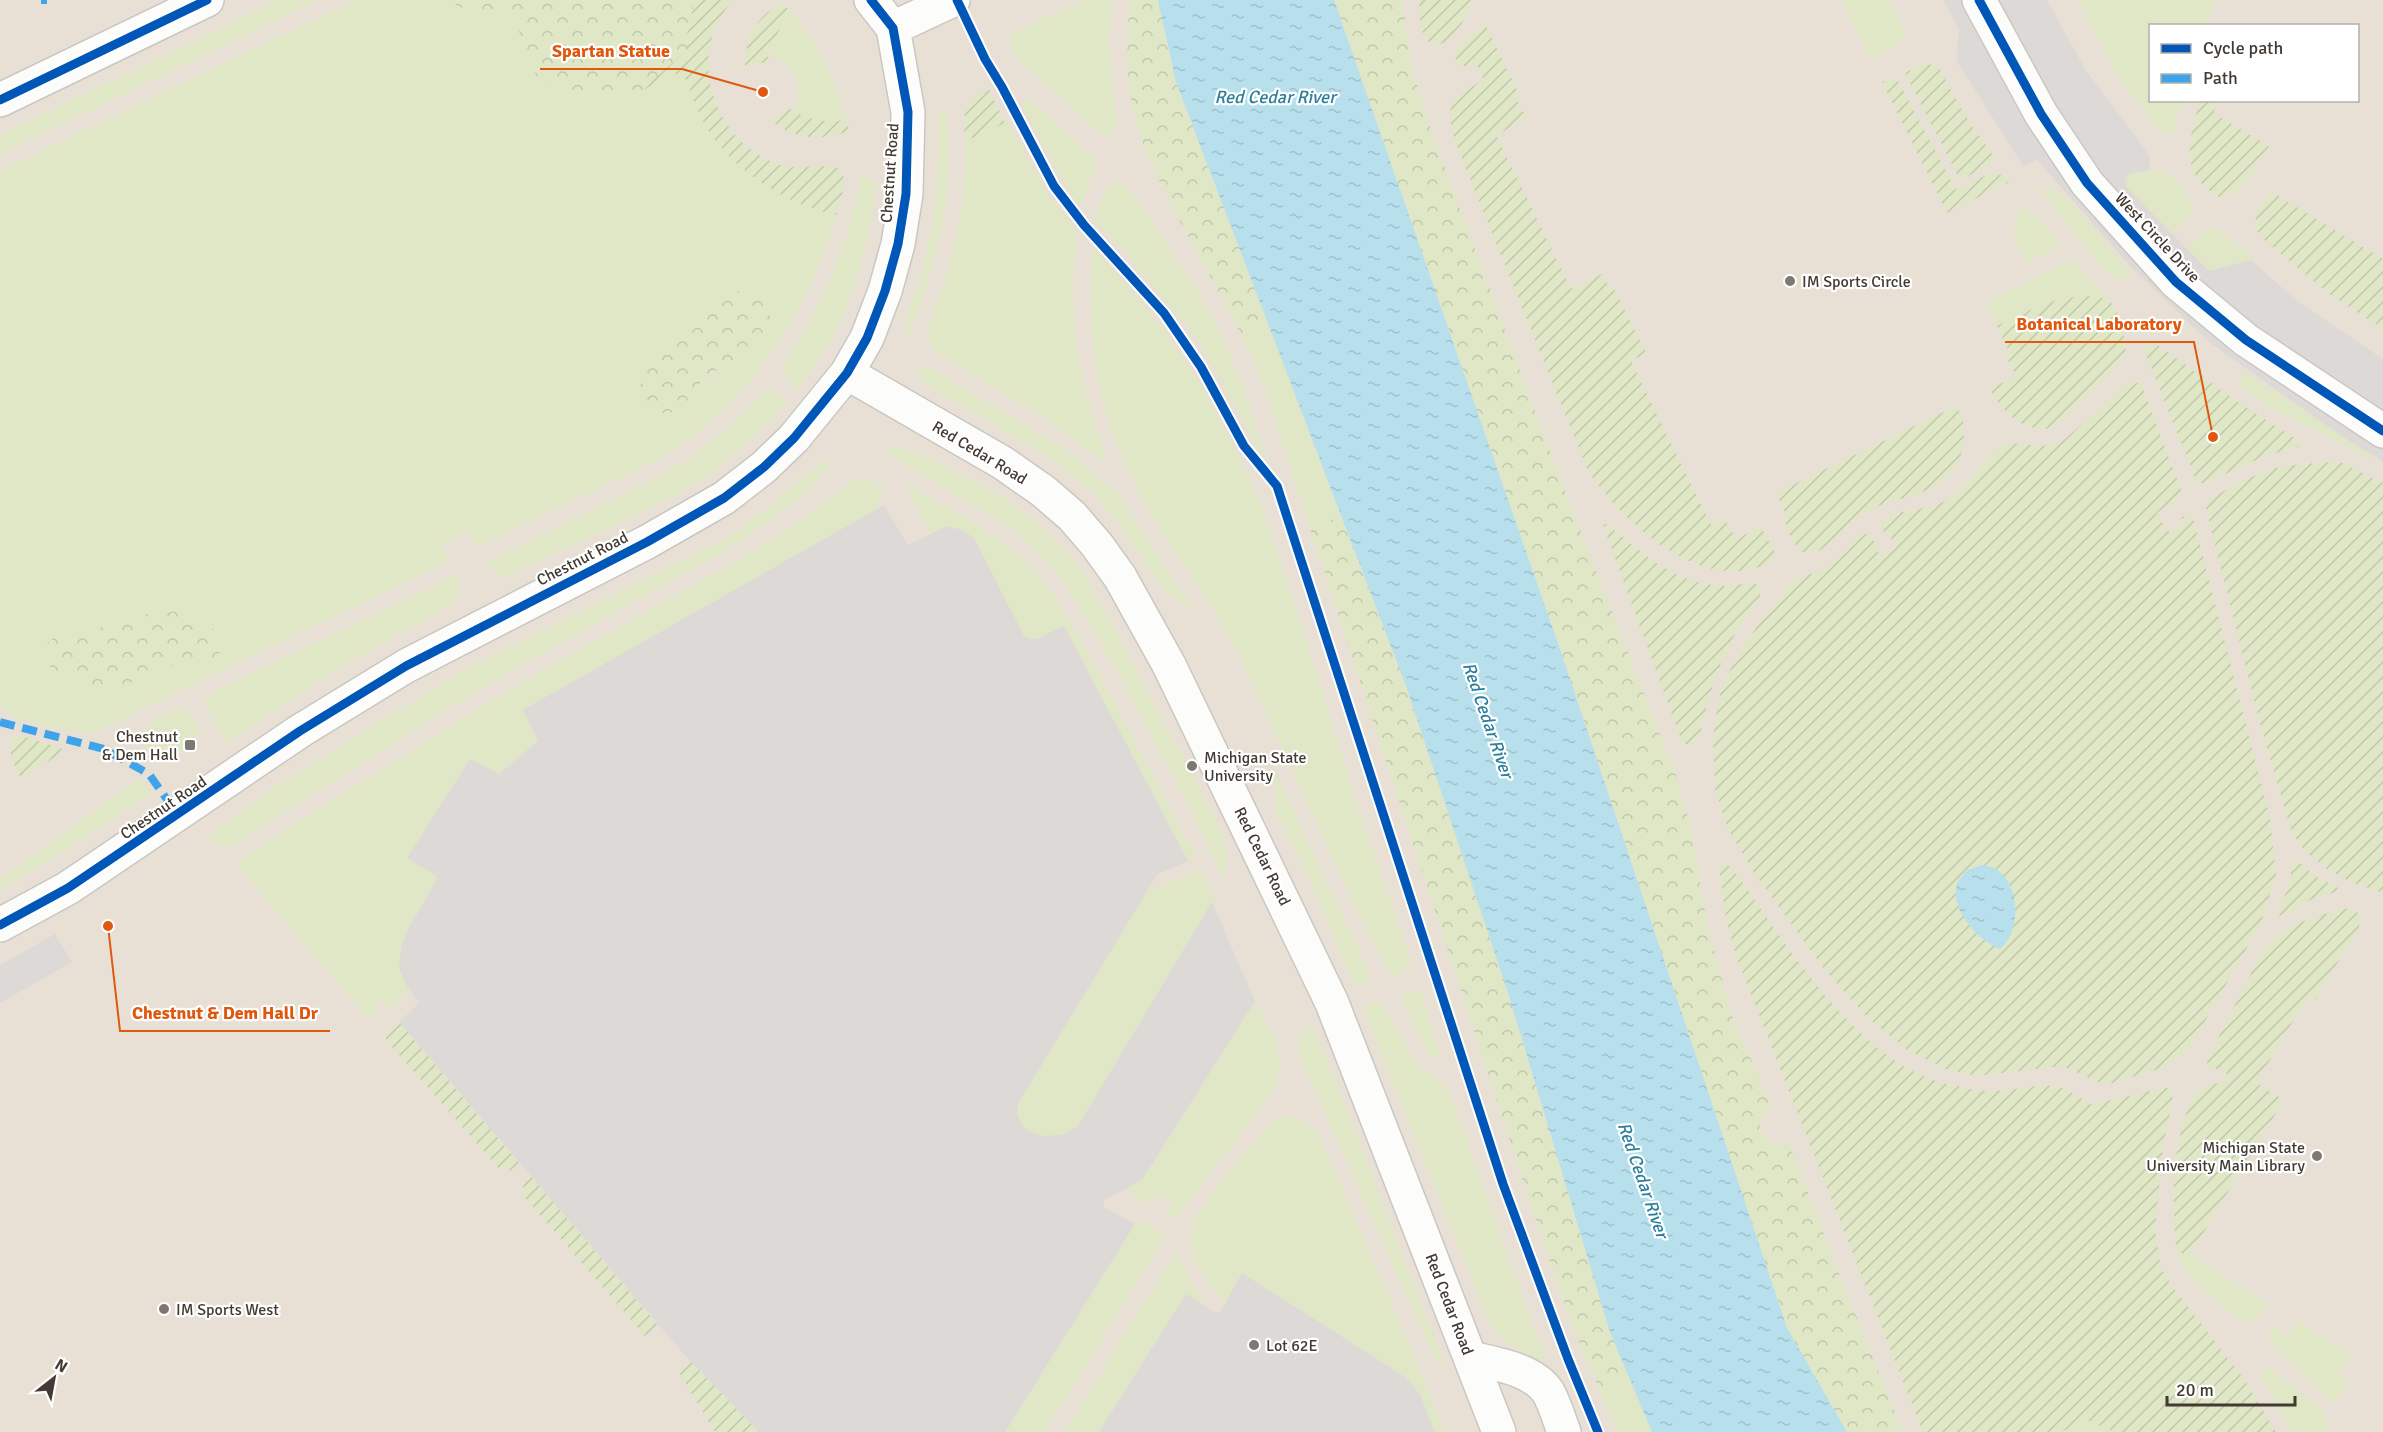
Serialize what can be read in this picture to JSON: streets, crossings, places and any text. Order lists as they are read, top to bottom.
{
  "streets": {
    "street": ["Chestnut Road", "West Circle Drive", "Red Cedar Road"]
  },
  "crossings": [
    ["Chestnut Road", "Red Cedar Road"]
  ],
  "water": ["Red Cedar River"],
  "places": {
    "other": [
      "Spartan Statue",
      "IM Sports Circle",
      "Botanical Laboratory",
      "Michigan State University",
      "Chestnut & Dem Hall Dr",
      "Michigan State University Main Library",
      "IM Sports West",
      "Lot 62E"
    ],
    "transit": ["Chestnut & Dem Hall"]
  },
  "legend": ["Cycle path", "Path"],
  "scale_bar": "20 m",
  "north": "top right"
}
